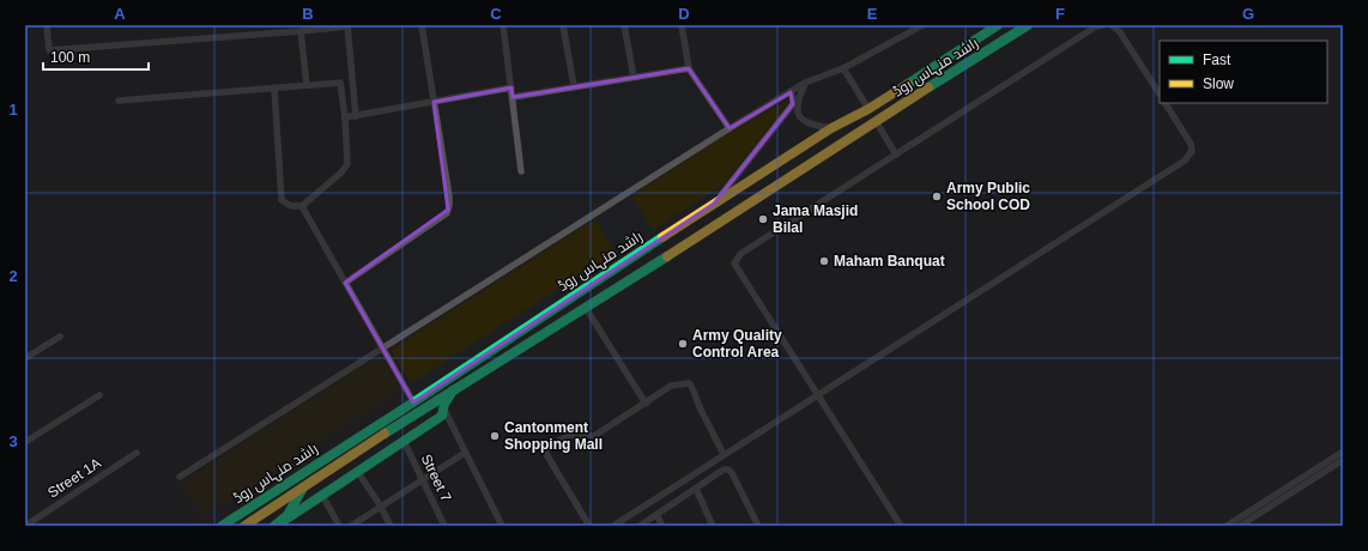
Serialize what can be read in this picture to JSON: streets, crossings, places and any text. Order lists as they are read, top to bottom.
{
  "streets": {
    "main road": ["راشد منہاس روڈ"],
    "street": ["Street 1A", "Street 7"]
  },
  "places": [
    "Army Public School COD",
    "Jama Masjid Bilal",
    "Maham Banquat",
    "Army Quality Control Area",
    "Cantonment Shopping Mall"
  ],
  "legend": ["Fast", "Slow"],
  "scale_bar": "100 m",
  "grid": {
    "columns": [
      "A",
      "B",
      "C",
      "D",
      "E",
      "F",
      "G"
    ],
    "rows": ["1", "2", "3"]
  }
}
